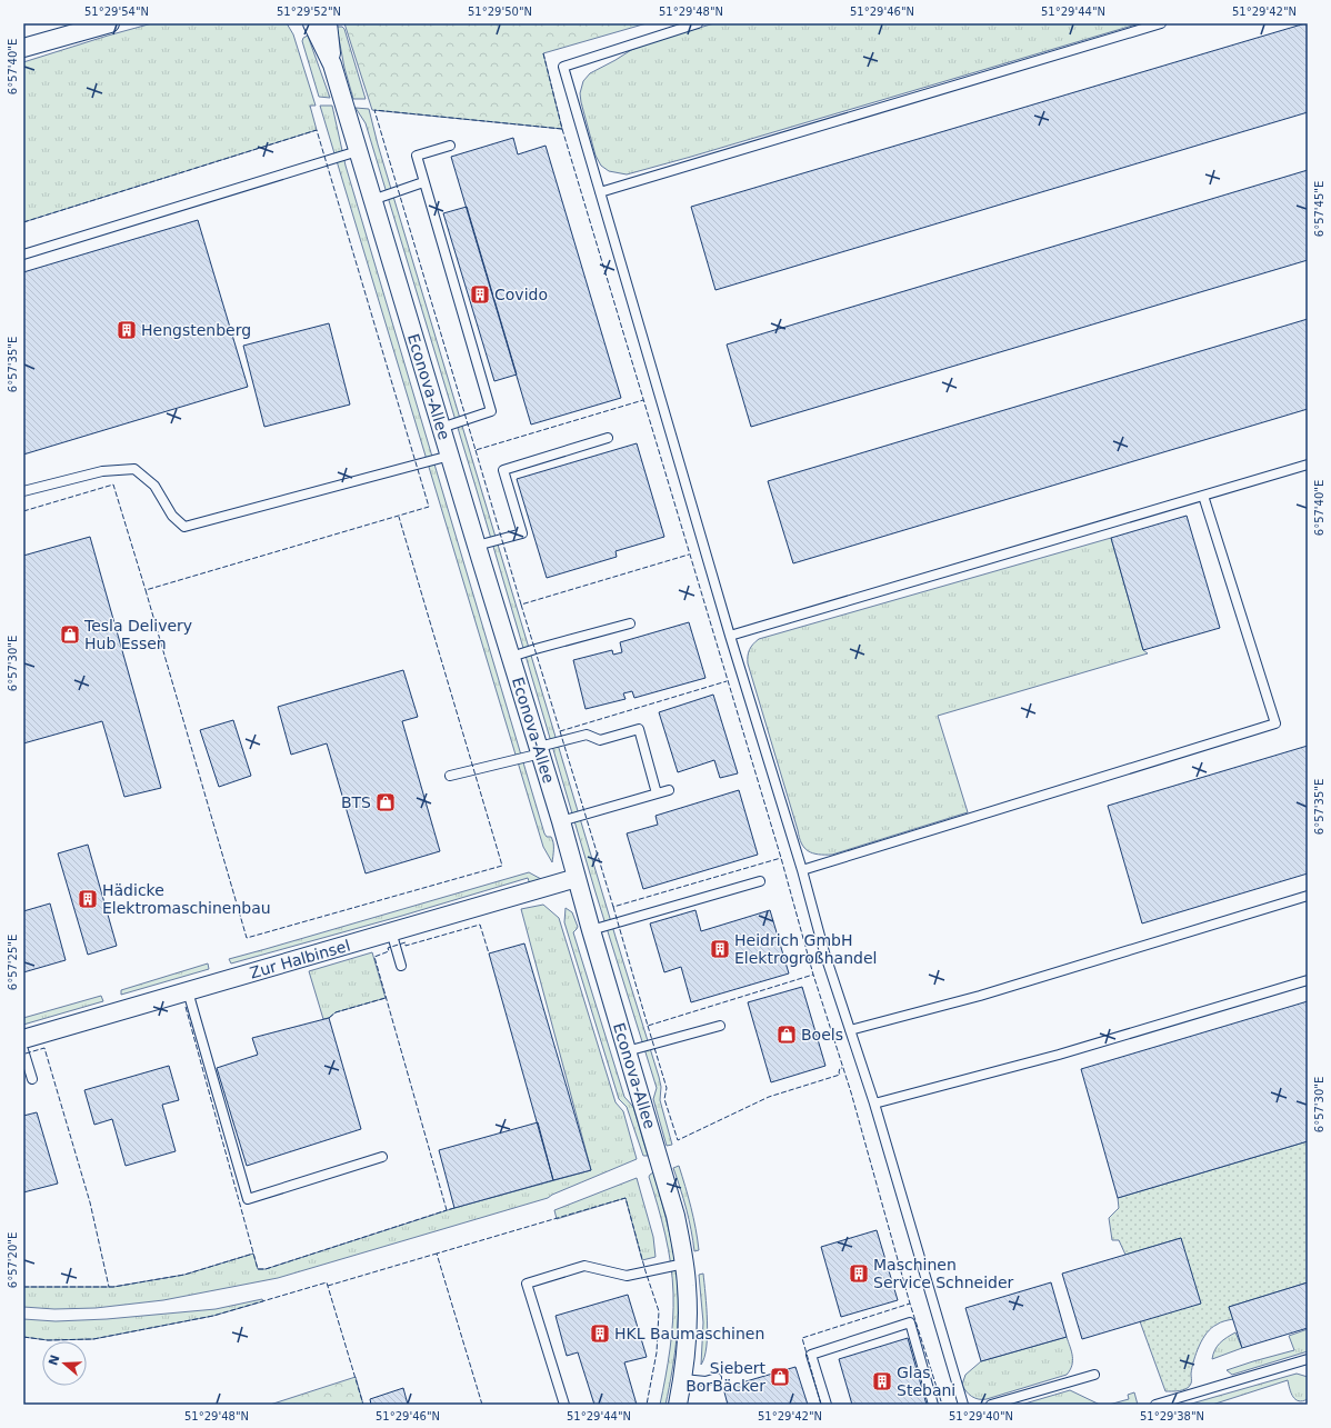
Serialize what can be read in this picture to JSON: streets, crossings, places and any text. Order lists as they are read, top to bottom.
{
  "streets": {
    "street": ["Econova-Allee", "Zur Halbinsel"]
  },
  "crossings": [
    ["Econova-Allee", "Zur Halbinsel"]
  ],
  "places": {
    "building": [
      "Covido",
      "Hengstenberg",
      "Hädicke Elektromaschinenbau",
      "Heidrich GmbH Elektrogroßhandel",
      "Maschinen Service Schneider",
      "HKL Baumaschinen",
      "Glas Stebani"
    ],
    "shop": [
      "Tesla Delivery Hub Essen",
      "BTS",
      "Boels",
      "Siebert BorBäcker"
    ]
  },
  "north": "left",
  "coordinates": [
    "51°29'54\"N",
    "51°29'52\"N",
    "51°29'50\"N",
    "51°29'48\"N",
    "51°29'46\"N",
    "51°29'44\"N",
    "51°29'42\"N",
    "6°57'40\"E",
    "6°57'45\"E",
    "6°57'35\"E",
    "6°57'30\"E",
    "6°57'25\"E",
    "6°57'20\"E",
    "51°29'40\"N",
    "51°29'38\"N"
  ]
}
